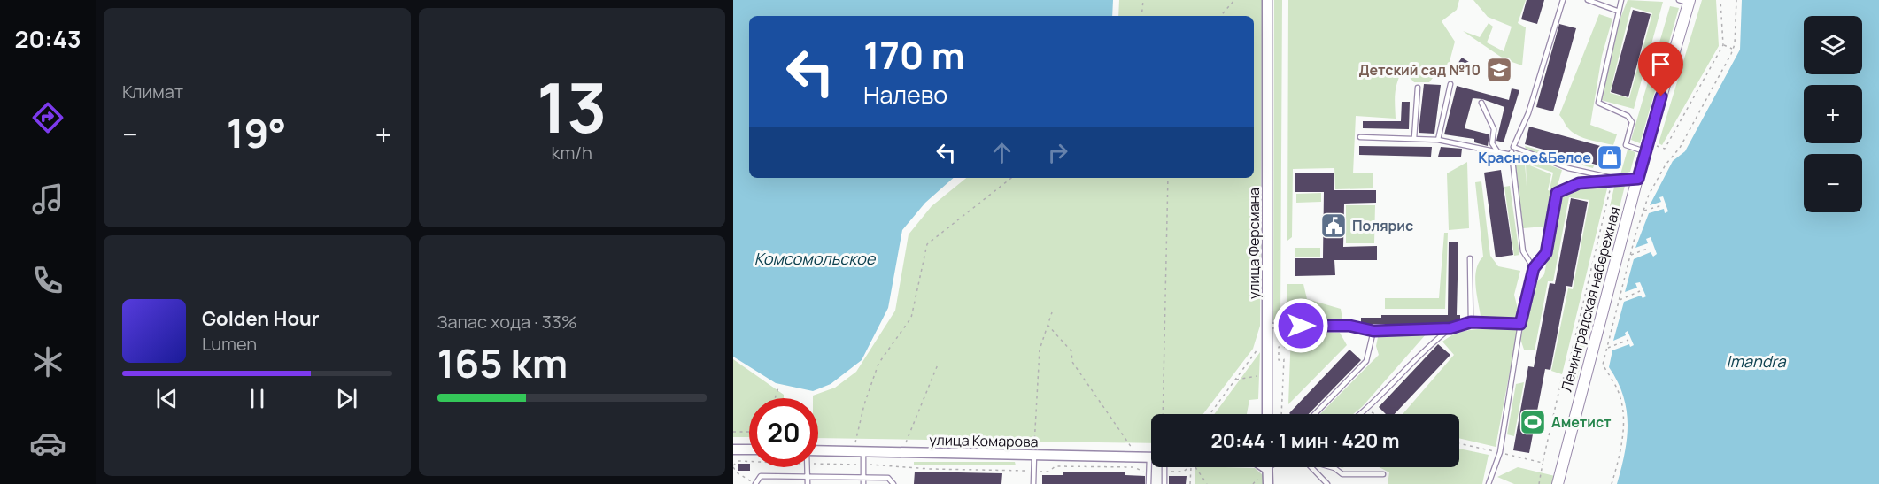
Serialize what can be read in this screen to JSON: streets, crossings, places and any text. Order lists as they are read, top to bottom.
{
  "streets": {
    "main road": ["Ленинградская набережная"],
    "street": ["улица Ферсмана", "улица Комарова"]
  },
  "water": ["Комсомольское", "Imandra"],
  "places": {
    "school or university": ["Детский сад №10"],
    "shop": ["Красное&Белое"],
    "public building": ["Полярис"],
    "sports": ["Аметист"]
  },
  "page": {
    "tabs": "20:43",
    "tile": [
      "Климат",
      ["13", "km/h"],
      ["Запас хода · 33%", "165 km"]
    ],
    "map_buttons": ["+", "−"],
    "turn": ["170 m", "Налево"],
    "heat": ["−", "19°", "+"],
    "song": ["Golden Hour", "Lumen"],
    "limit": "20",
    "trip": "20:44 · 1 мин · 420 m"
  }
}
